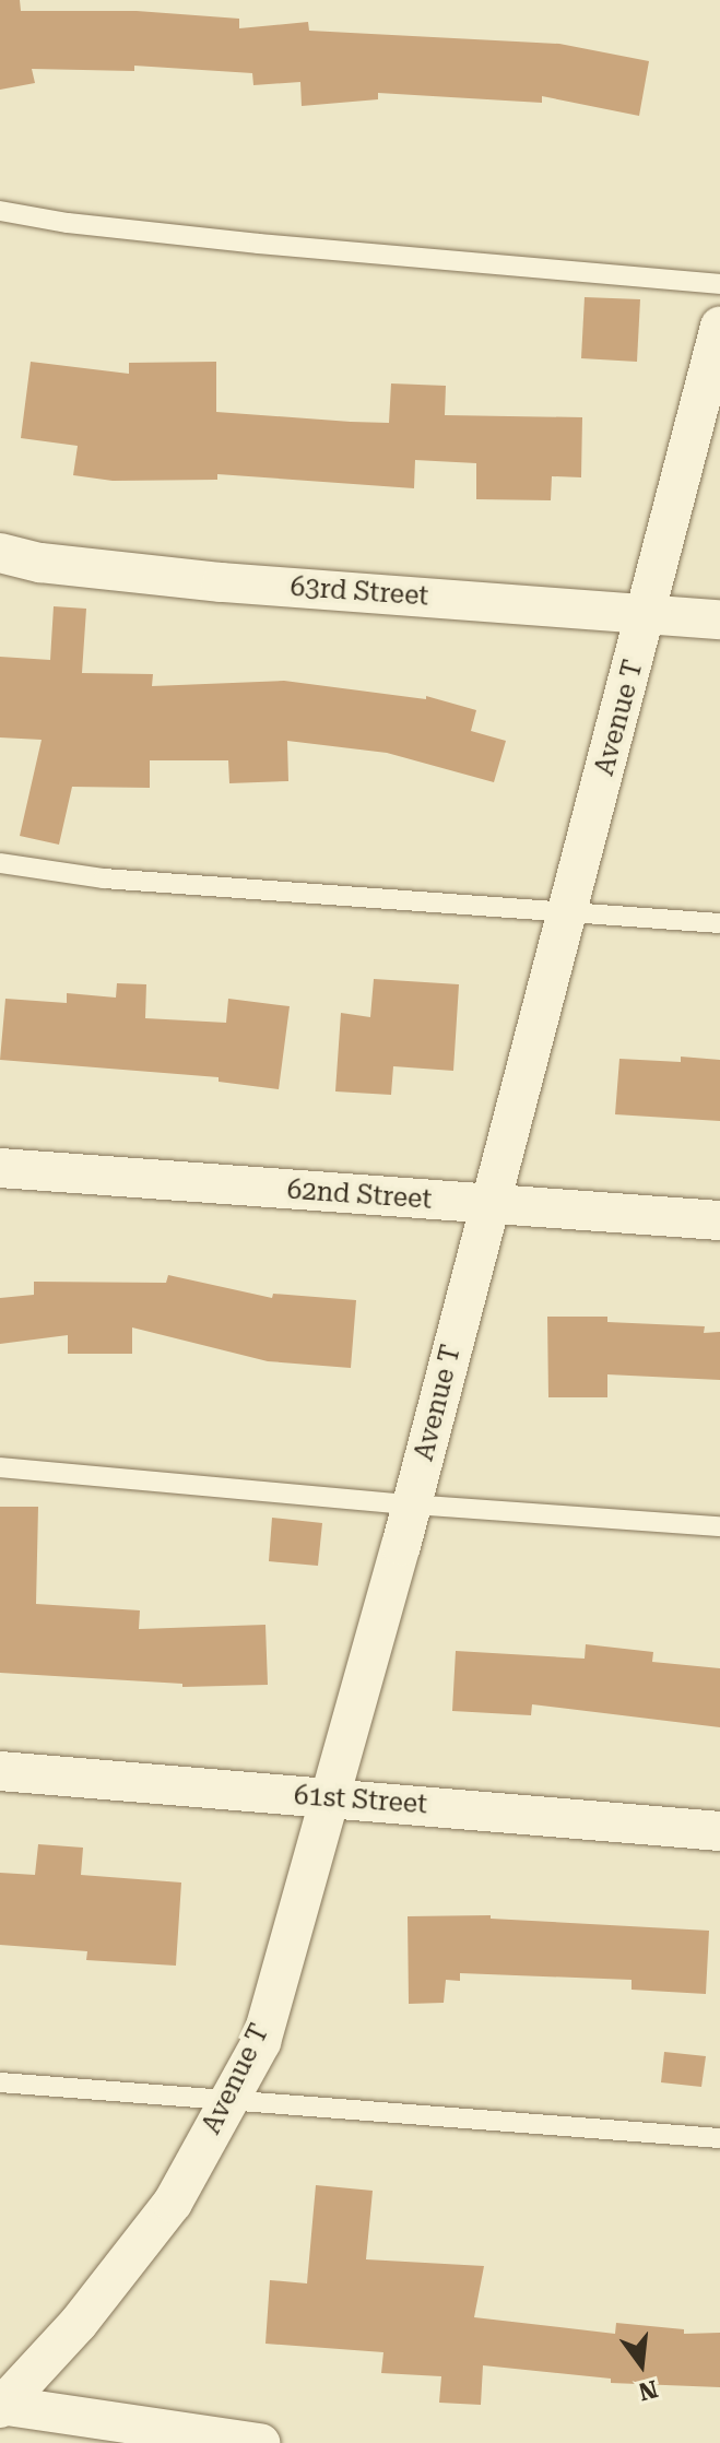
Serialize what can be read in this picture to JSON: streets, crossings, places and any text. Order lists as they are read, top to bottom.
{
  "streets": {
    "street": [
      "63rd Street",
      "Avenue T",
      "62nd Street",
      "61st Street"
    ]
  },
  "crossings": [
    ["63rd Street", "Avenue T"],
    ["Avenue T", "62nd Street"],
    ["Avenue T", "61st Street"]
  ],
  "north": "bottom"
}
